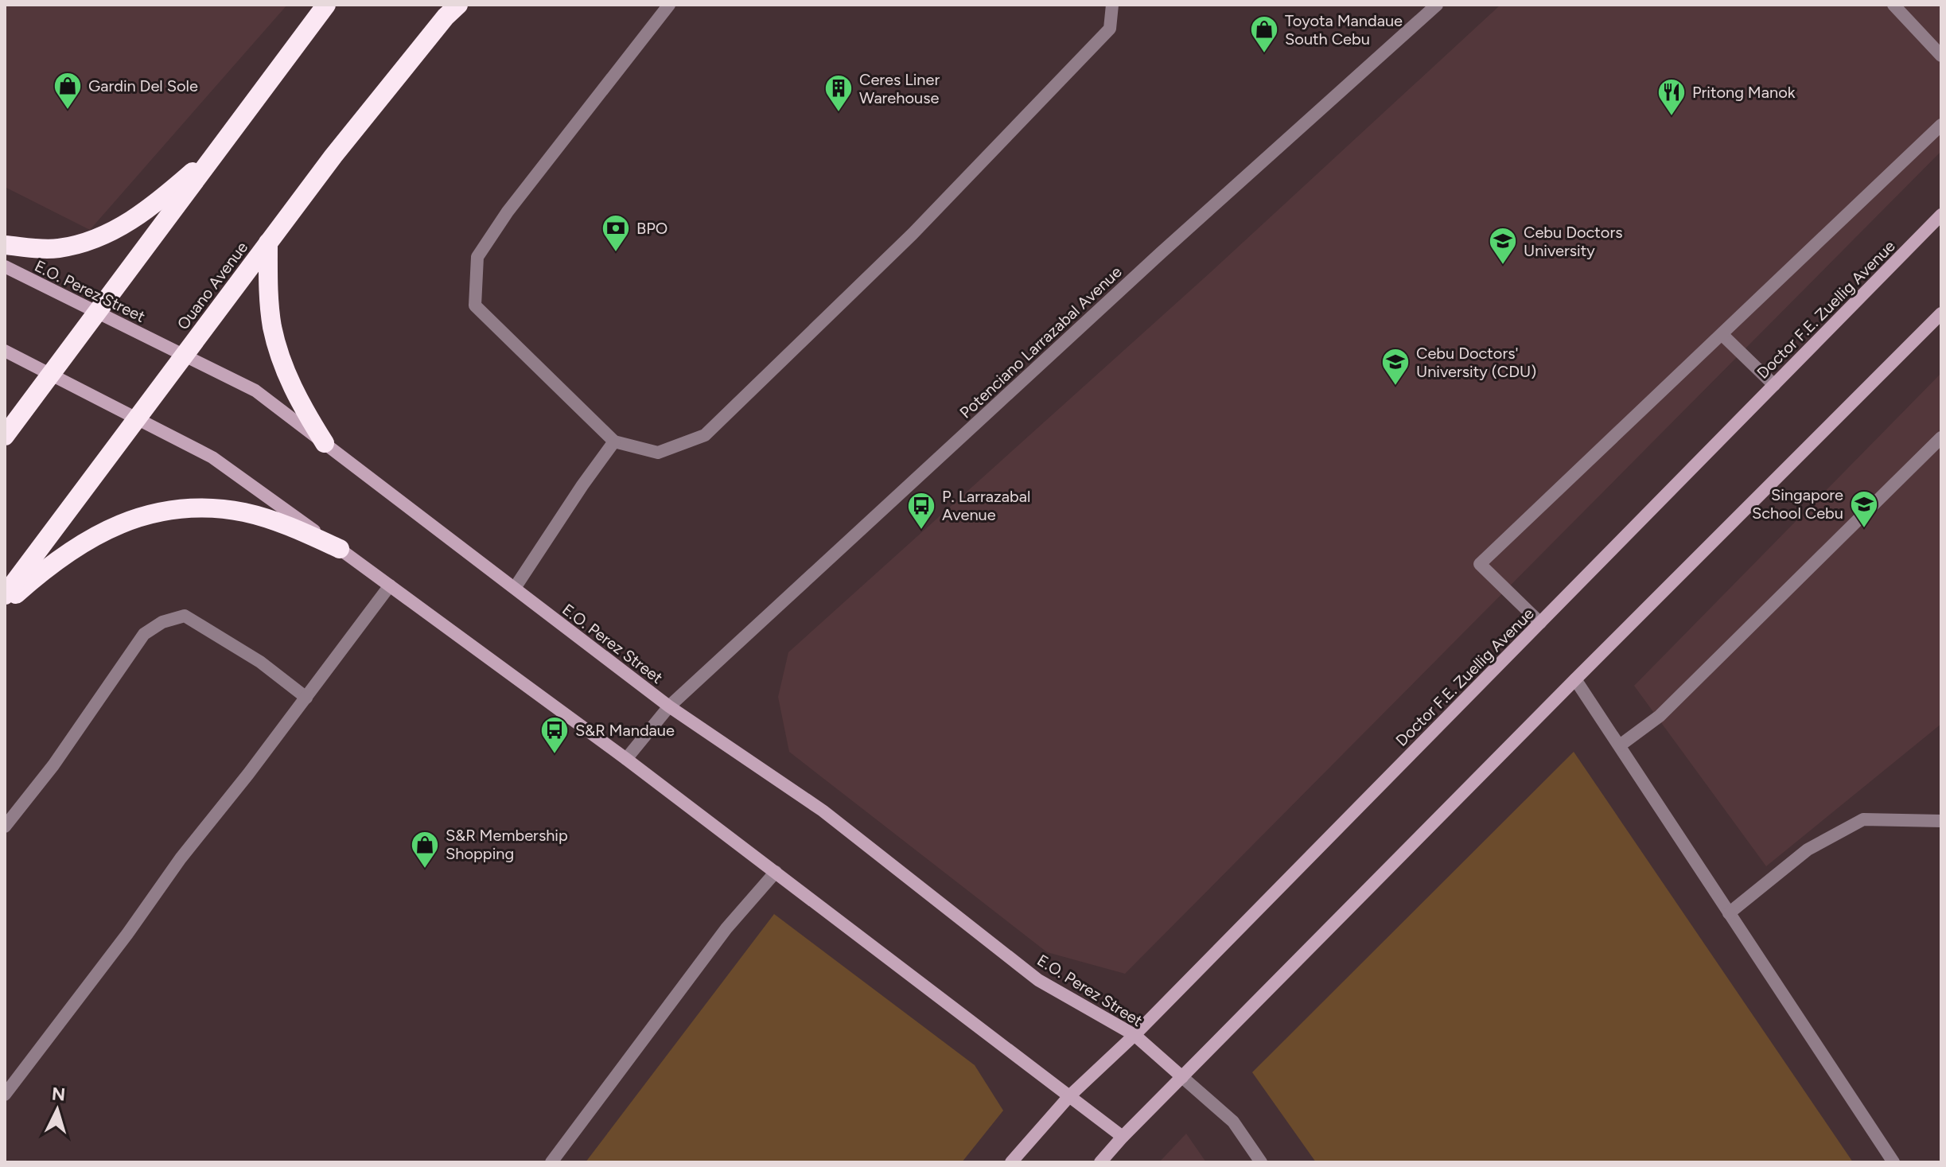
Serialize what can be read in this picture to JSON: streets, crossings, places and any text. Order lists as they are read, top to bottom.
{
  "streets": {
    "highway": ["Ouano Avenue"],
    "main road": ["E.O. Perez Street", "Doctor F.E. Zuellig Avenue"],
    "street": ["Potenciano Larrazabal Avenue"]
  },
  "crossings": [
    ["Ouano Avenue", "E.O. Perez Street"],
    ["E.O. Perez Street", "Doctor F.E. Zuellig Avenue"],
    ["E.O. Perez Street", "Potenciano Larrazabal Avenue"]
  ],
  "places": {
    "shop": ["Toyota Mandaue South Cebu", "Gardin Del Sole", "S&R Membership Shopping"],
    "building": ["Ceres Liner Warehouse"],
    "restaurant": ["Pritong Manok"],
    "bank": ["BPO"],
    "school or university": ["Cebu Doctors University", "Cebu Doctors' University (CDU)", "Singapore School Cebu"],
    "bus stop": ["P. Larrazabal Avenue", "S&R Mandaue"]
  },
  "north": "top"
}
